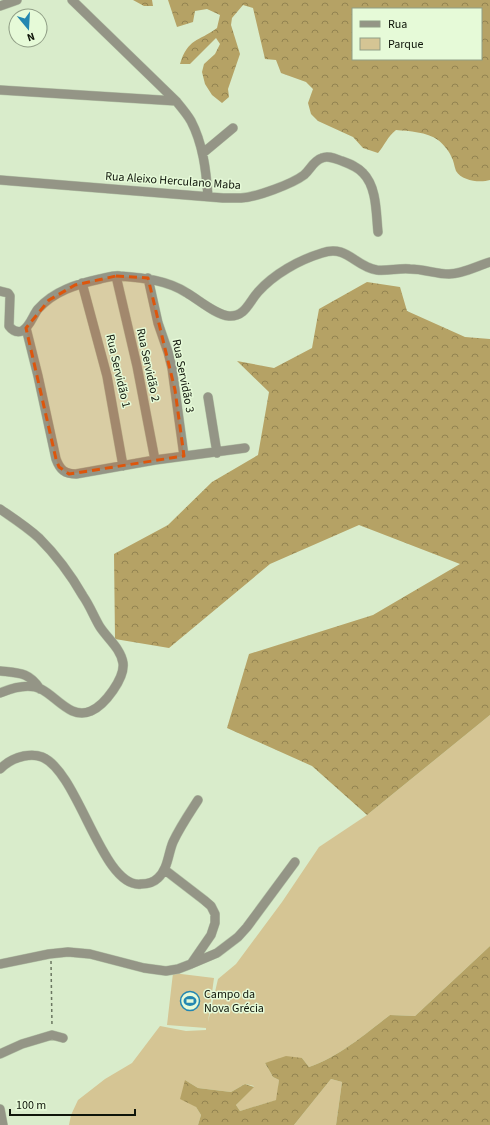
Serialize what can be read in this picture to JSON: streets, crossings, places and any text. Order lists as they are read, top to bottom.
{
  "streets": {
    "street": [
      "Rua Aleixo Herculano Maba",
      "Rua Servidão 2",
      "Rua Servidão 1",
      "Rua Servidão 3"
    ]
  },
  "places": {
    "sports": ["Campo da Nova Grécia"]
  },
  "legend": ["Rua", "Parque"],
  "scale_bar": "100 m",
  "north": "bottom"
}
